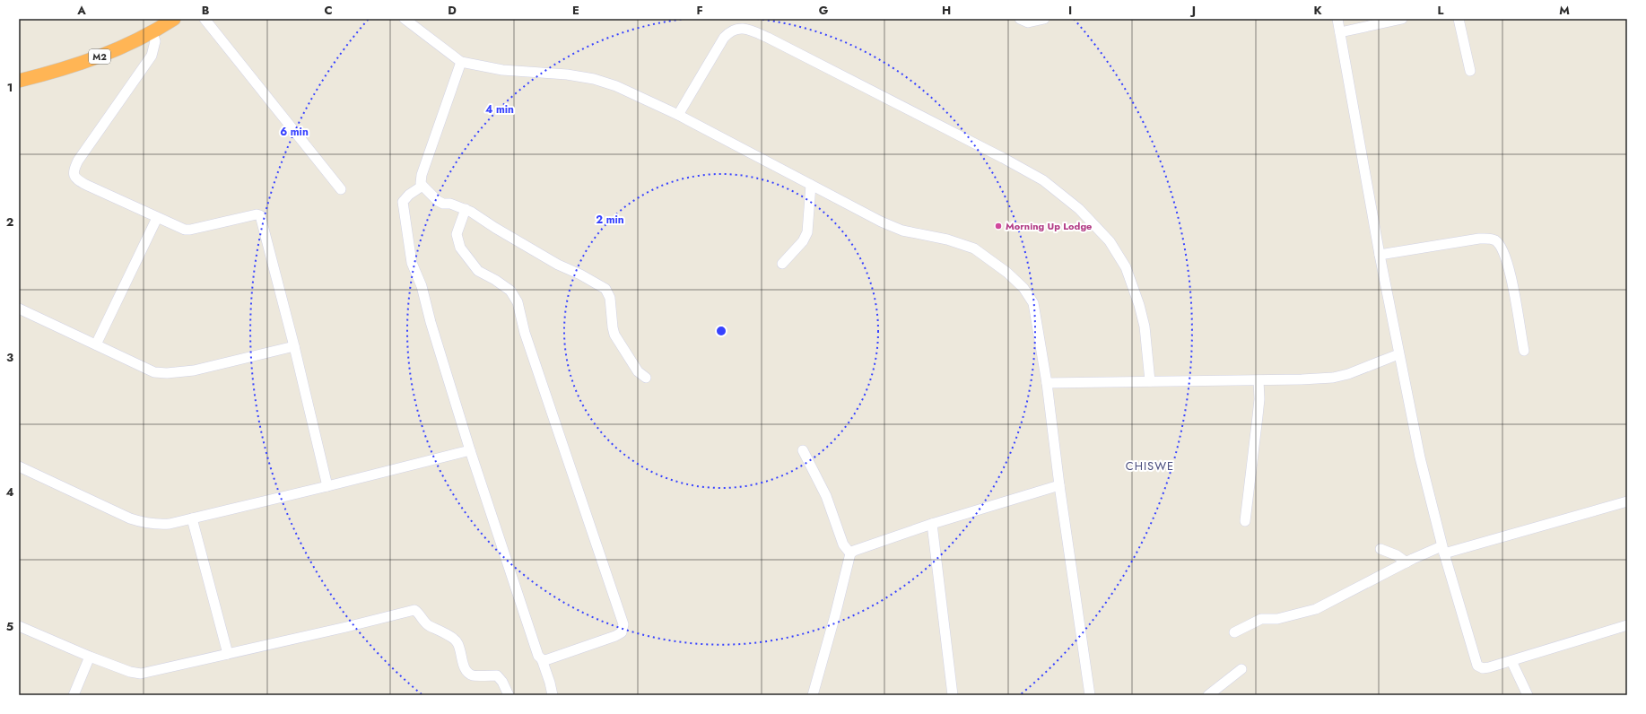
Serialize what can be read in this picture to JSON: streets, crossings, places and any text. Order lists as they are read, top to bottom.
{
  "streets": {
    "highway": ["M2"]
  },
  "districts": ["CHISWE"],
  "places": ["Morning Up Lodge"],
  "grid": {
    "columns": [
      "A",
      "B",
      "C",
      "D",
      "E",
      "F",
      "G",
      "H",
      "I",
      "J",
      "K",
      "L",
      "M"
    ],
    "rows": [
      "1",
      "2",
      "3",
      "4",
      "5"
    ]
  },
  "rings": ["4 min", "6 min", "2 min"]
}
